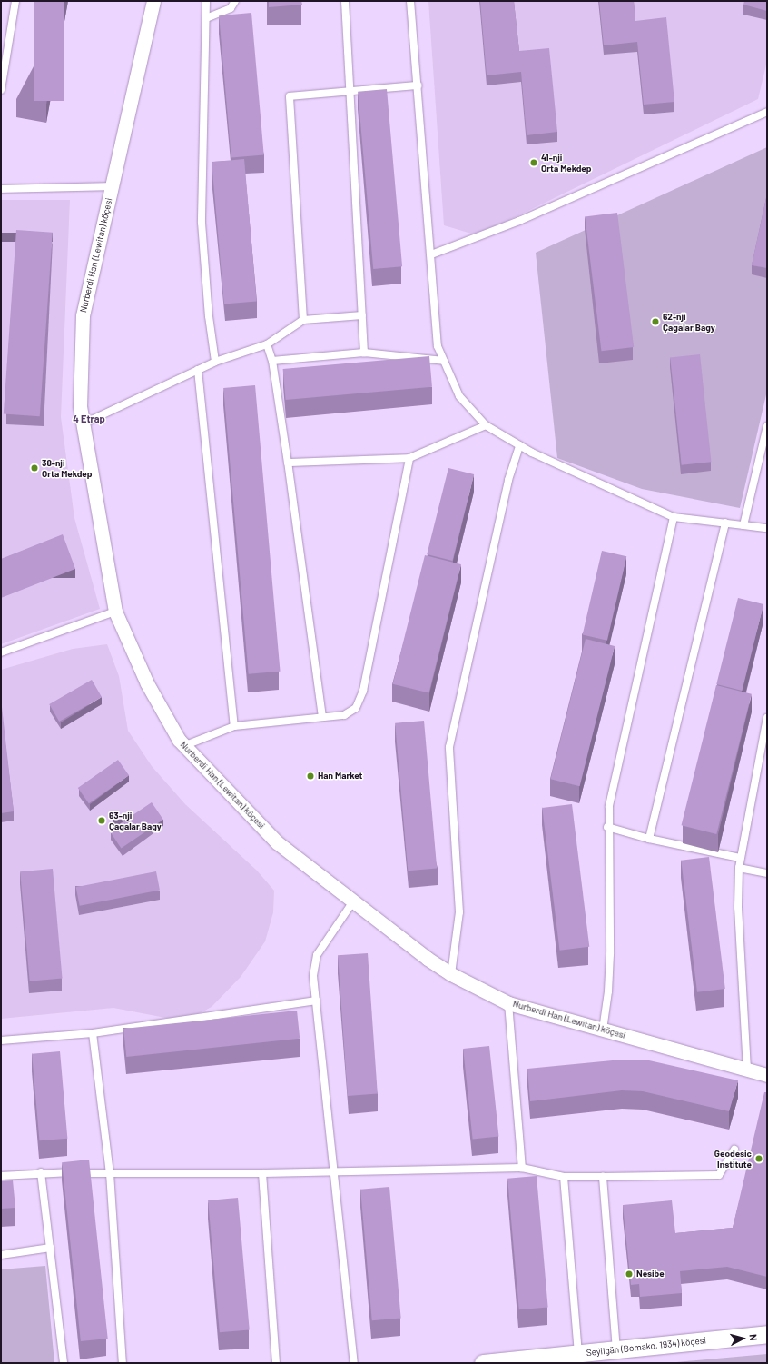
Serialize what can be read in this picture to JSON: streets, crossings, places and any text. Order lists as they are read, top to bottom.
{
  "streets": {
    "street": ["Nurberdi Han (Lewitan) köçesi", "Seýilgäh (Bomako, 1934) köçesi"]
  },
  "districts": ["4 Etrap"],
  "places": [
    "41-nji Orta Mekdep",
    "62-nji Çagalar Bagy",
    "38-nji Orta Mekdep",
    "Han Market",
    "63-nji Çagalar Bagy",
    "Geodesic Institute",
    "Nesibe"
  ],
  "north": "right"
}
